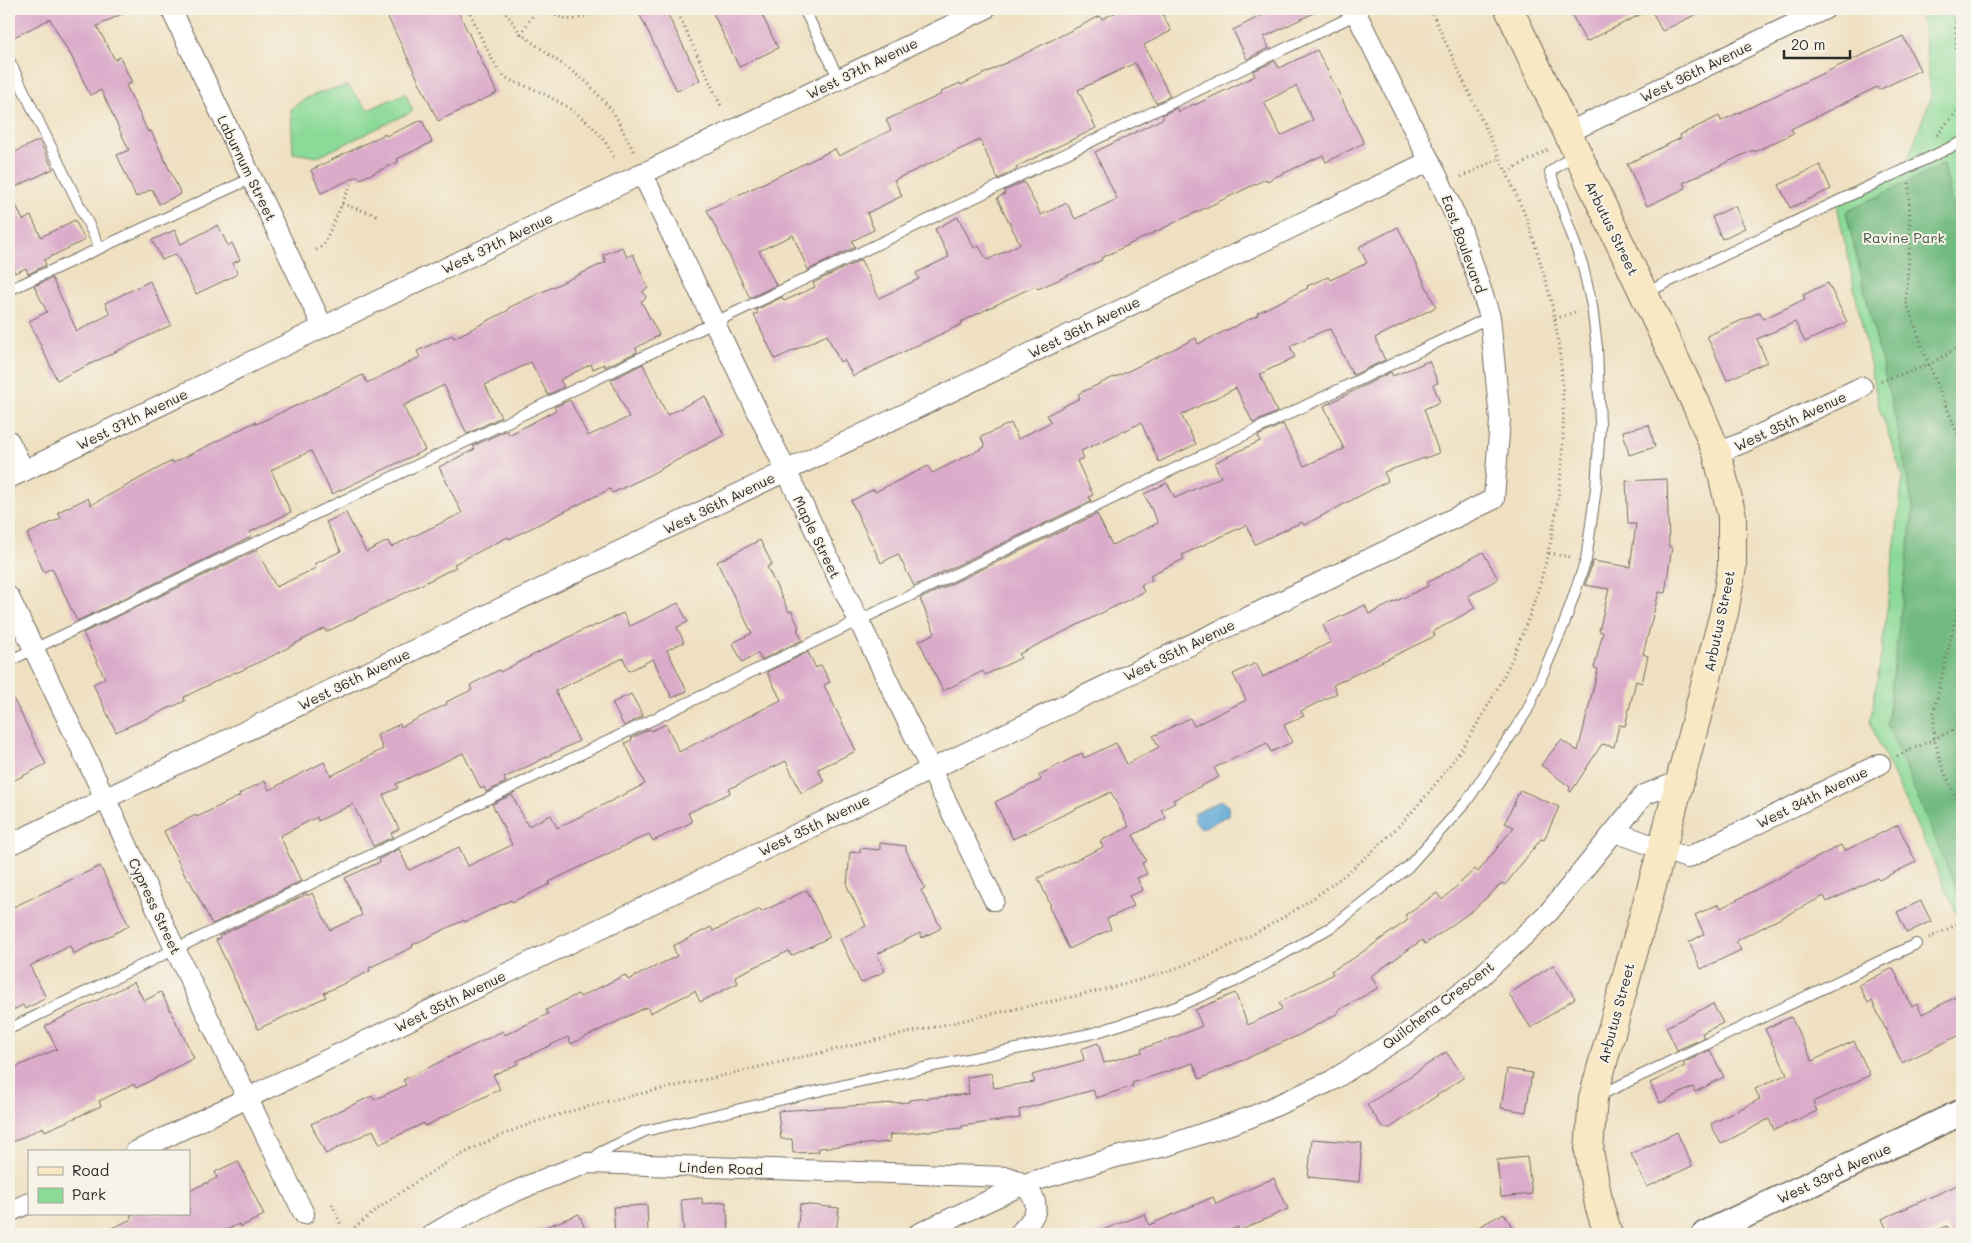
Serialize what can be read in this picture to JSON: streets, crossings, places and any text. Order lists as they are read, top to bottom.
{
  "streets": {
    "main road": ["Arbutus Street"],
    "street": [
      "West 37th Avenue",
      "West 36th Avenue",
      "Laburnum Street",
      "East Boulevard",
      "West 35th Avenue",
      "Maple Street",
      "West 34th Avenue",
      "Cypress Street",
      "Quilchena Crescent",
      "Linden Road",
      "West 33rd Avenue"
    ]
  },
  "crossings": [
    ["West 37th Avenue", "Laburnum Street"],
    ["West 37th Avenue", "Maple Street"],
    ["West 36th Avenue", "Arbutus Street"],
    ["West 36th Avenue", "East Boulevard"],
    ["West 36th Avenue", "Maple Street"],
    ["West 36th Avenue", "Cypress Street"],
    ["Arbutus Street", "West 35th Avenue"],
    ["Arbutus Street", "West 34th Avenue"],
    ["Arbutus Street", "Quilchena Crescent"],
    ["East Boulevard", "West 35th Avenue"],
    ["West 35th Avenue", "Maple Street"],
    ["West 35th Avenue", "Cypress Street"],
    ["West 34th Avenue", "Quilchena Crescent"],
    ["Quilchena Crescent", "Linden Road"]
  ],
  "parks": ["Ravine Park"],
  "legend": ["Road", "Park"],
  "scale_bar": "20 m"
}
